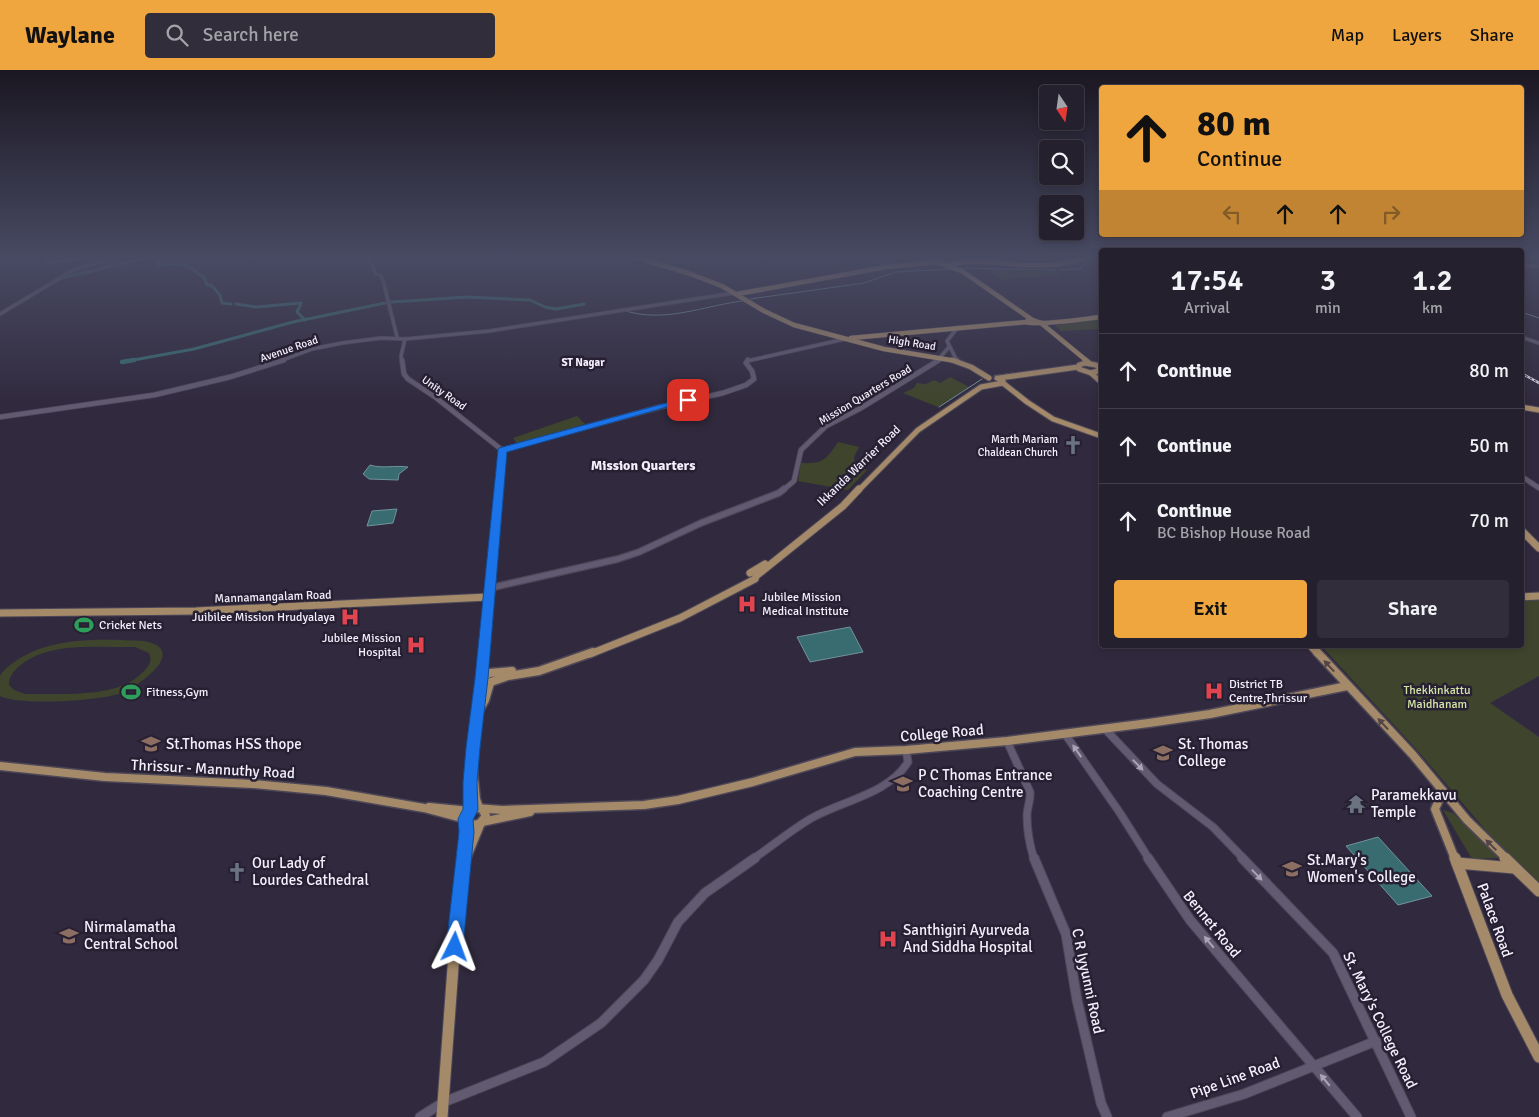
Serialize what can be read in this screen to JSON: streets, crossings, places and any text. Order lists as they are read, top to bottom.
{
  "streets": {
    "main road": [
      "High Road",
      "Ikkanda Warrier Road",
      "Mannamangalam Road",
      "College Road",
      "Thrissur - Mannuthy Road",
      "Palace Road"
    ],
    "street": [
      "Avenue Road",
      "Unity Road",
      "Mission Quarters Road",
      "Bennet Road",
      "C R Iyyunni Road",
      "St. Mary's College Road",
      "Pipe Line Road"
    ]
  },
  "crossings": [
    ["High Road", "Mission Quarters Road"],
    ["High Road", "Ikkanda Warrier Road"],
    ["Avenue Road", "Unity Road"],
    ["College Road", "Bennet Road"],
    ["College Road", "C R Iyyunni Road"],
    ["College Road", "St. Mary's College Road"],
    ["Bennet Road", "Pipe Line Road"],
    ["St. Mary's College Road", "Pipe Line Road"]
  ],
  "one_way": ["Bennet Road", "St. Mary's College Road"],
  "districts": ["ST Nagar", "Mission Quarters"],
  "parks": ["Thekkinkattu Maidhanam"],
  "places": {
    "church": ["Marth Mariam Chaldean Church", "Our Lady of Lourdes Cathedral"],
    "hospital": [
      "Jubilee Mission Medical Institute",
      "Juibilee Mission Hrudyalaya",
      "Jubilee Mission Hospital",
      "District TB Centre,Thrissur",
      "Santhigiri Ayurveda And Siddha Hospital"
    ],
    "sports": ["Cricket Nets", "Fitness,Gym"],
    "school or university": [
      "St.Thomas HSS thope",
      "St. Thomas College",
      "P C Thomas Entrance Coaching Centre",
      "St.Mary's Women's College",
      "Nirmalamatha Central School"
    ],
    "temple": ["Paramekkavu Temple"]
  },
  "north": "bottom",
  "page": {
    "header": "Waylane",
    "search": "Search here",
    "nav": ["Map", "Layers", "Share"],
    "turn": ["80 m", "Continue"],
    "eta": [
      "17:54",
      "Arrival",
      "3",
      "min",
      "1.2",
      "km"
    ],
    "list": [
      {
        "name": "Continue",
        "value": "80 m"
      },
      {
        "name": "Continue",
        "value": "50 m"
      },
      {
        "name": "Continue",
        "note": "BC Bishop House Road",
        "value": "70 m"
      }
    ],
    "buttons": ["Exit", "Share"]
  }
}
